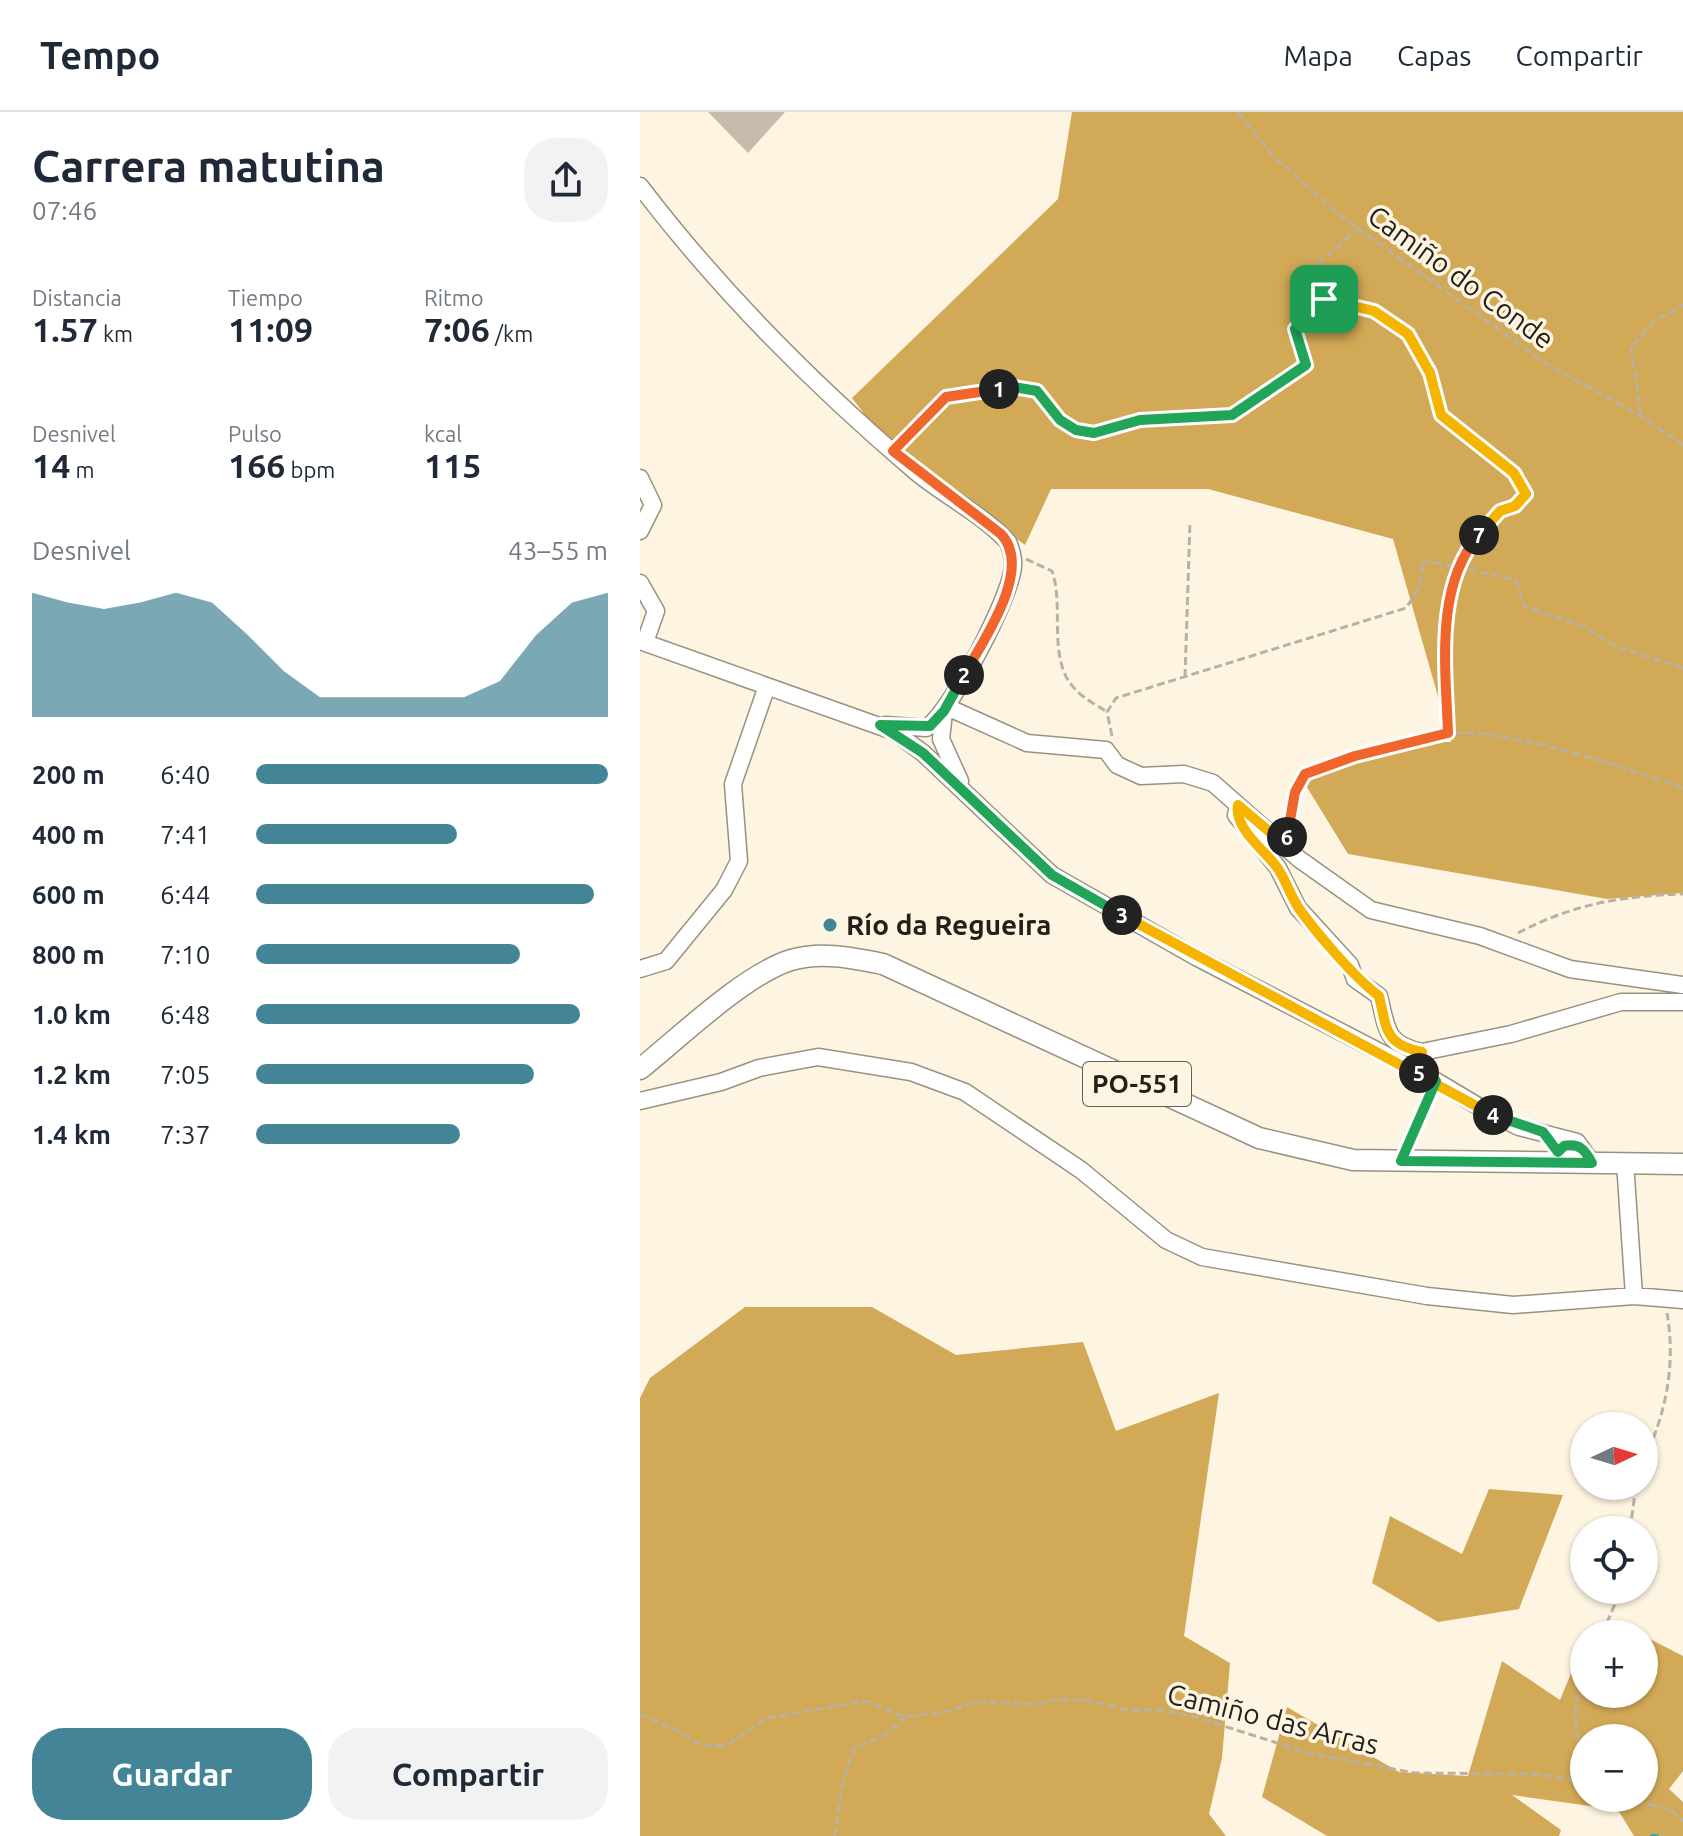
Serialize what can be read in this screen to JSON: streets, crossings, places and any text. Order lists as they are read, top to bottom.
{
  "streets": {
    "main road": ["PO-551"],
    "path": ["Camiño do Conde", "Camiño das Arras"]
  },
  "places": ["Río da Regueira"],
  "north": "right",
  "page": {
    "header": "Tempo",
    "nav": ["Mapa", "Capas", "Compartir"],
    "heading": ["Carrera matutina", "07:46"],
    "stats": [
      ["Distancia", "1.57 km"],
      ["Tiempo", "11:09"],
      ["Ritmo", "7:06 /km"],
      ["Desnivel", "14 m"],
      ["Pulso", "166 bpm"],
      ["kcal", "115"]
    ],
    "pins": [
      "1",
      "7",
      "2",
      "6",
      "3",
      "5",
      "4"
    ],
    "chart": ["Desnivel", "43–55 m"],
    "list": [
      {
        "name": "200 m",
        "note": "6:40"
      },
      {
        "name": "400 m",
        "note": "7:41"
      },
      {
        "name": "600 m",
        "note": "6:44"
      },
      {
        "name": "800 m",
        "note": "7:10"
      },
      {
        "name": "1.0 km",
        "note": "6:48"
      },
      {
        "name": "1.2 km",
        "note": "7:05"
      },
      {
        "name": "1.4 km",
        "note": "7:37"
      }
    ],
    "map_buttons": ["+", "−"],
    "buttons": ["Guardar", "Compartir"]
  }
}
